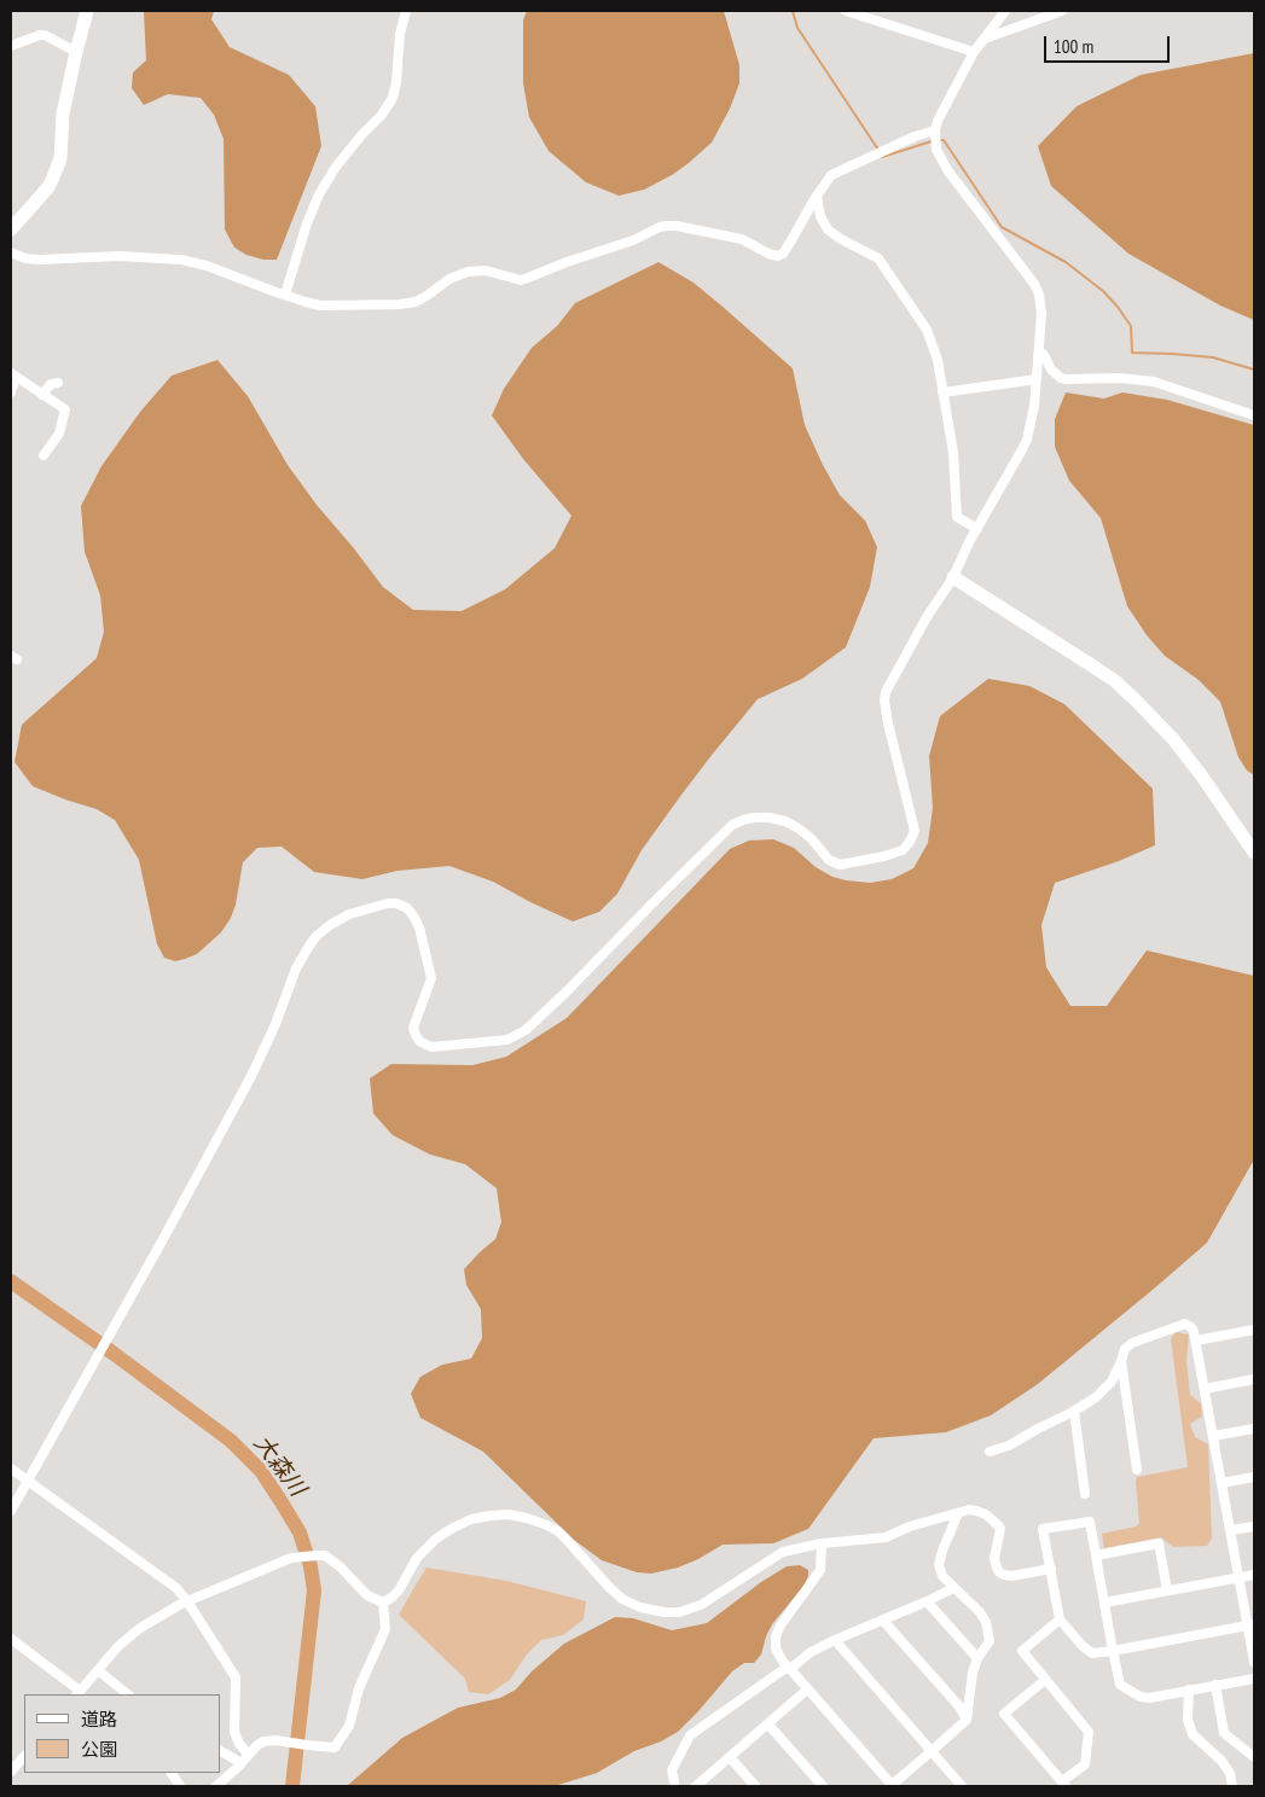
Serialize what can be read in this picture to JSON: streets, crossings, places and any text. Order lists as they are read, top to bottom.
{
  "water": ["大森川"],
  "legend": ["道路", "公園"],
  "scale_bar": "100 m"
}
